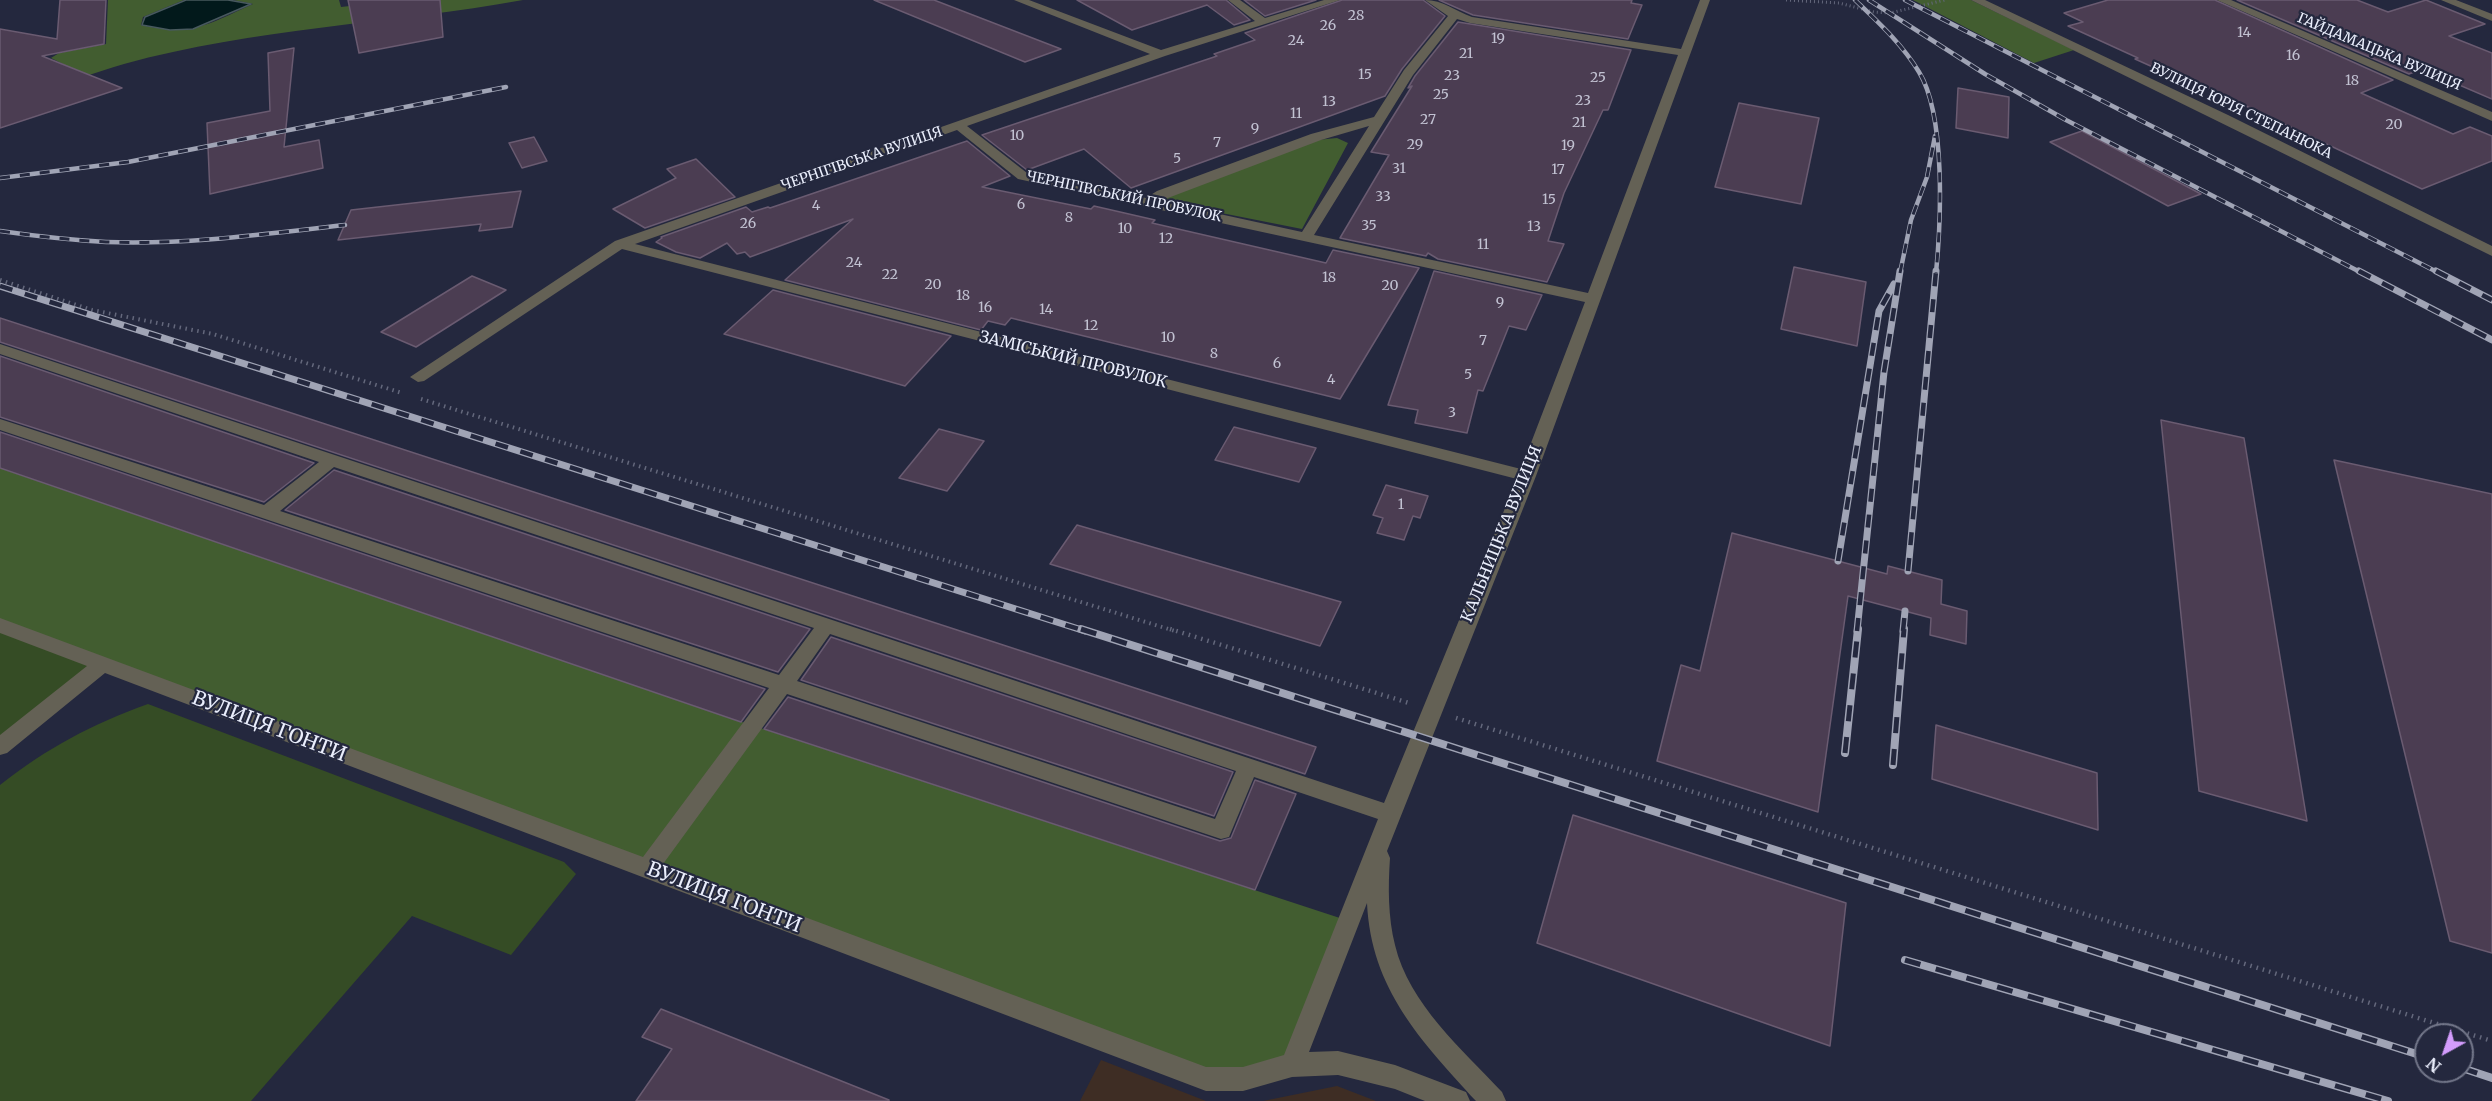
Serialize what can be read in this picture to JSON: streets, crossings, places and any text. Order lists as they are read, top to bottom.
{
  "streets": {
    "street": [
      "ГАЙДАМАЦЬКА ВУЛИЦЯ",
      "ВУЛИЦЯ ЮРІЯ СТЕПАНЮКА",
      "ЧЕРНІГІВСЬКА ВУЛИЦЯ",
      "ЧЕРНІГІВСЬКИЙ ПРОВУЛОК",
      "ЗАМІСЬКИЙ ПРОВУЛОК",
      "КАЛЬНИЦЬКА ВУЛИЦЯ",
      "ВУЛИЦЯ ГОНТИ"
    ]
  },
  "crossings": [
    ["ЧЕРНІГІВСЬКА ВУЛИЦЯ", "ЧЕРНІГІВСЬКИЙ ПРОВУЛОК"],
    ["ЧЕРНІГІВСЬКА ВУЛИЦЯ", "ЗАМІСЬКИЙ ПРОВУЛОК"],
    ["ЧЕРНІГІВСЬКИЙ ПРОВУЛОК", "КАЛЬНИЦЬКА ВУЛИЦЯ"],
    ["ЗАМІСЬКИЙ ПРОВУЛОК", "КАЛЬНИЦЬКА ВУЛИЦЯ"],
    ["КАЛЬНИЦЬКА ВУЛИЦЯ", "ВУЛИЦЯ ГОНТИ"]
  ],
  "house_numbers": [
    "28",
    "26",
    "14",
    "19",
    "24",
    "21",
    "16",
    "15",
    "23",
    "25",
    "18",
    "25",
    "23",
    "13",
    "11",
    "27",
    "21",
    "20",
    "9",
    "10",
    "7",
    "29",
    "19",
    "5",
    "31",
    "17",
    "33",
    "15",
    "6",
    "4",
    "8",
    "26",
    "35",
    "13",
    "10",
    "12",
    "11",
    "24",
    "22",
    "18",
    "20",
    "20",
    "18",
    "9",
    "16",
    "14",
    "12",
    "10",
    "7",
    "8",
    "6",
    "5",
    "4",
    "3",
    "1"
  ],
  "north": "bottom left"
}
